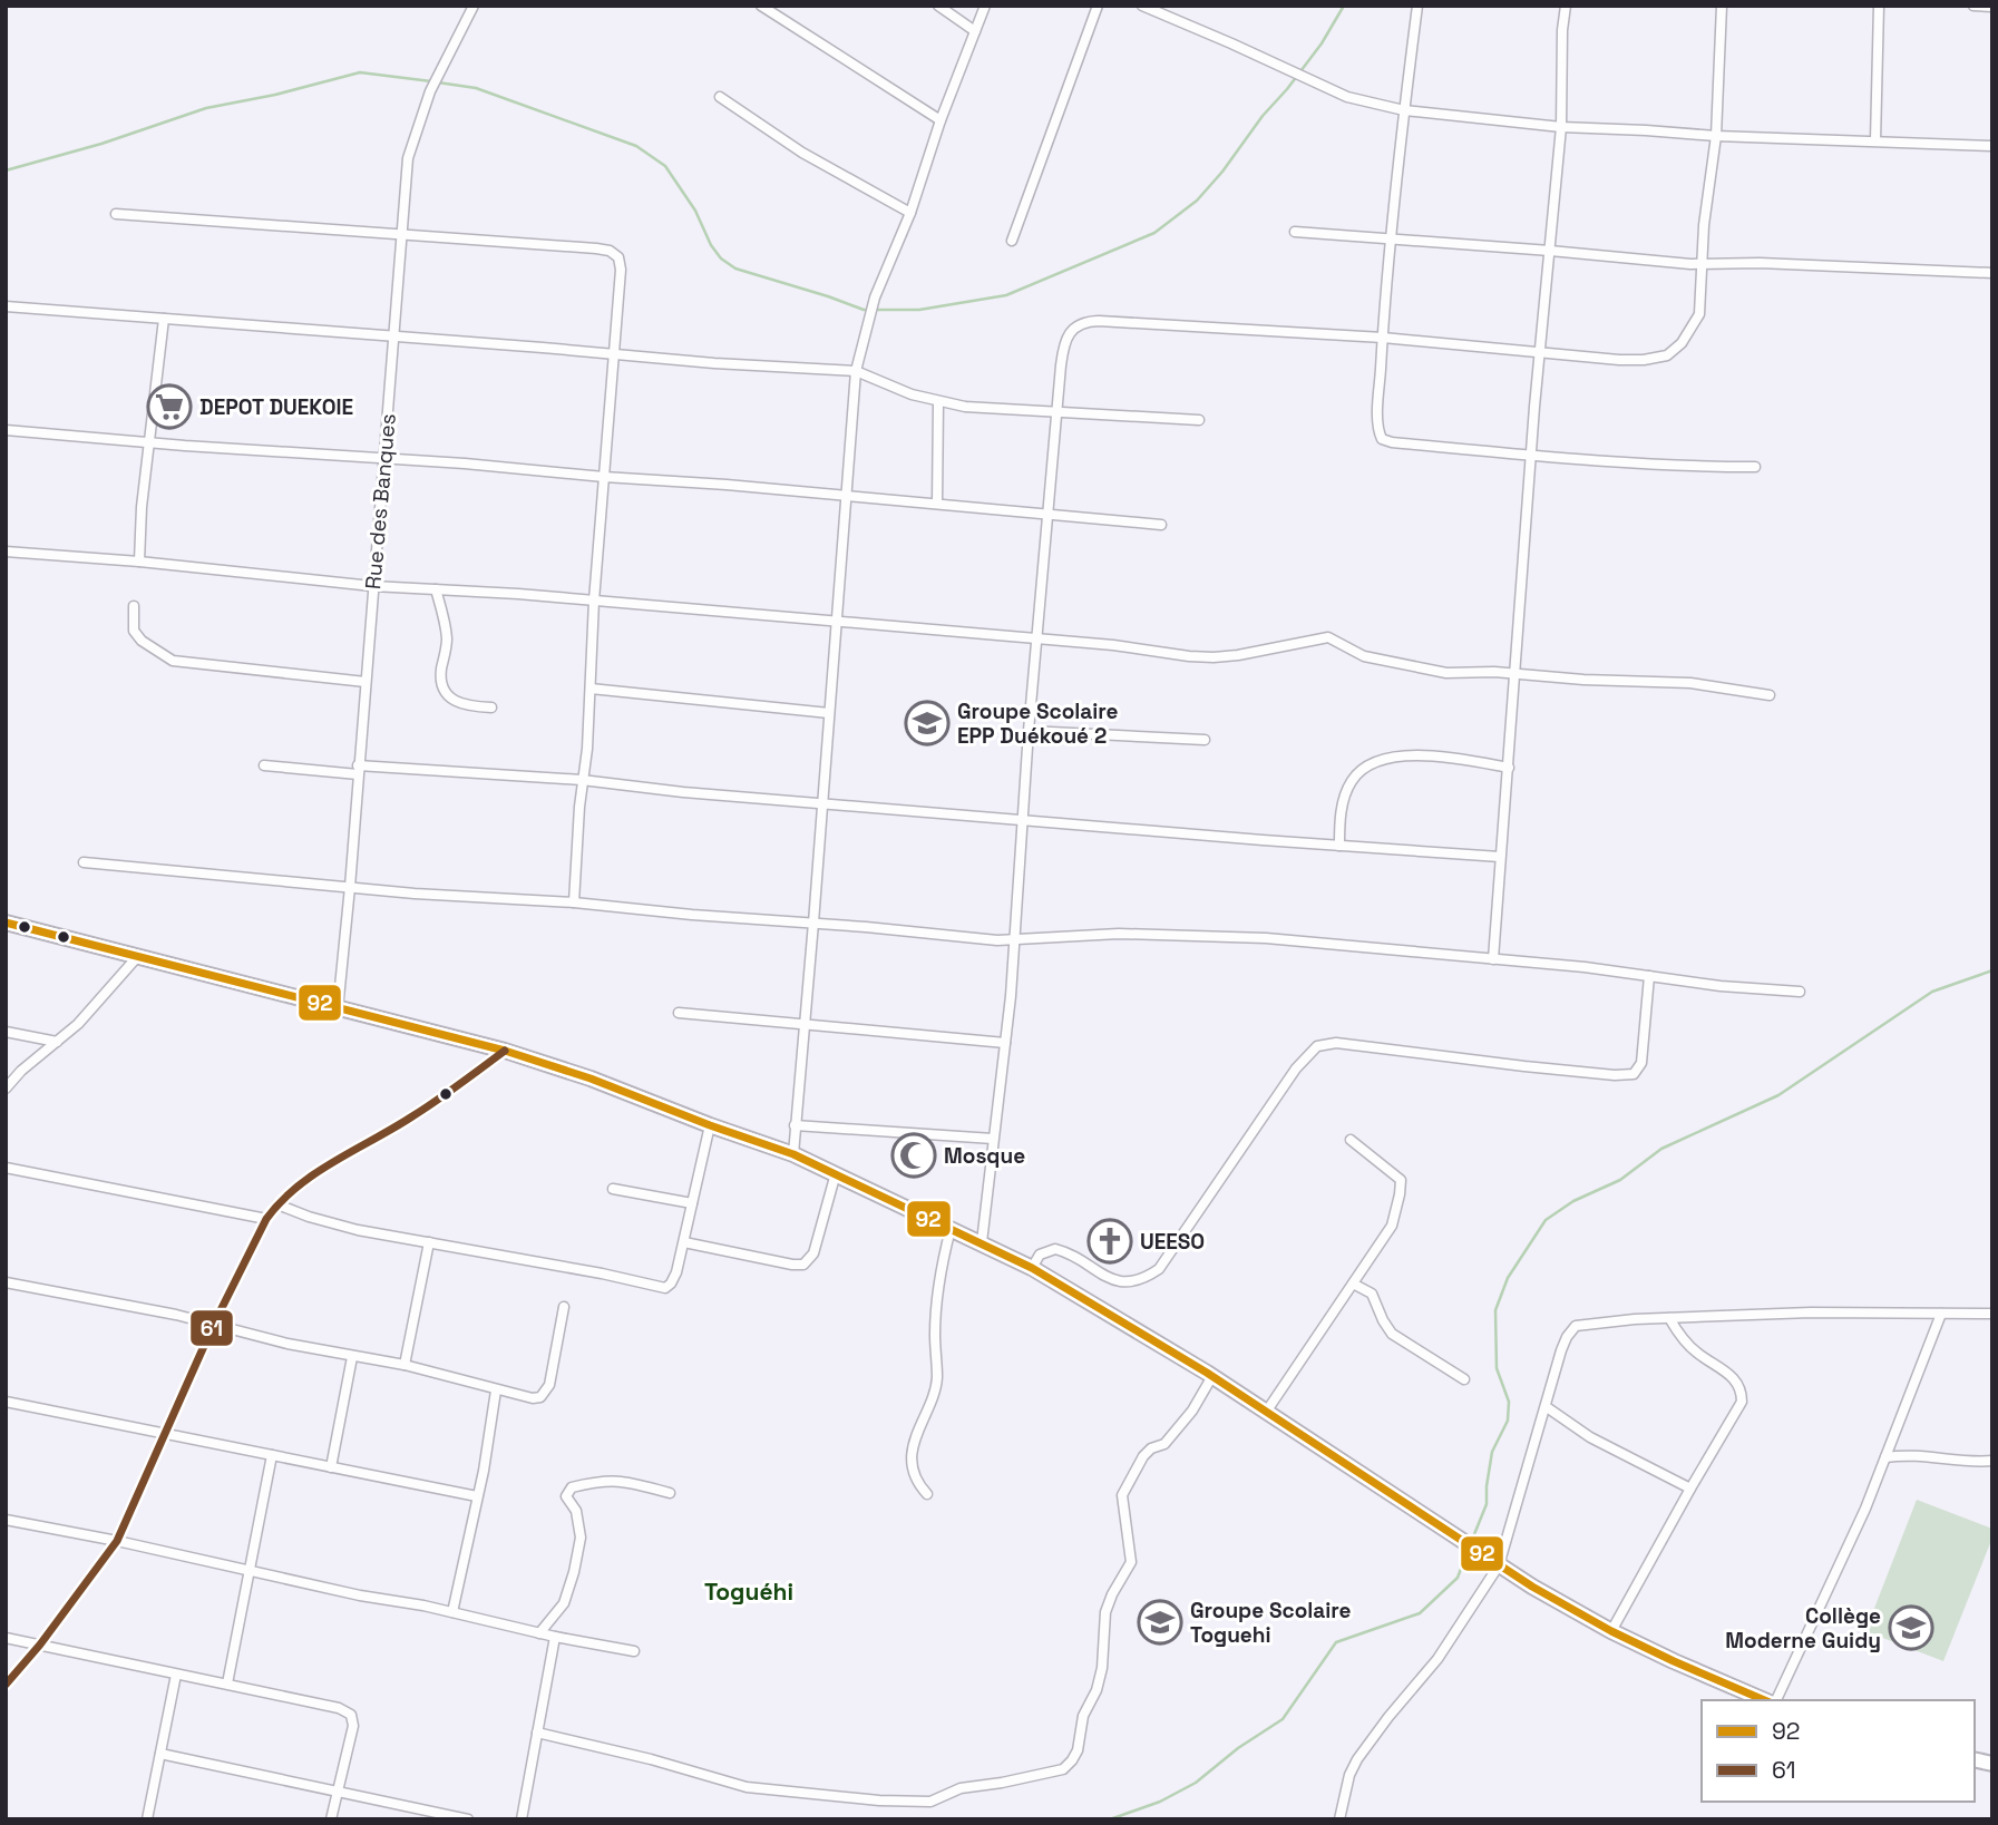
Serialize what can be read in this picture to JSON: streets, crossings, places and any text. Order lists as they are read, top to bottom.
{
  "streets": {
    "street": ["Rue des Banques"]
  },
  "districts": ["Toguéhi"],
  "places": {
    "supermarket": ["DEPOT DUEKOIE"],
    "school or university": ["Groupe Scolaire EPP Duékoué 2", "Groupe Scolaire Toguehi", "Collège Moderne Guidy"],
    "mosque": ["Mosque"],
    "church": ["UEESO"]
  },
  "lines": ["transit line 92", "transit line 61"],
  "legend": ["92", "61"]
}
